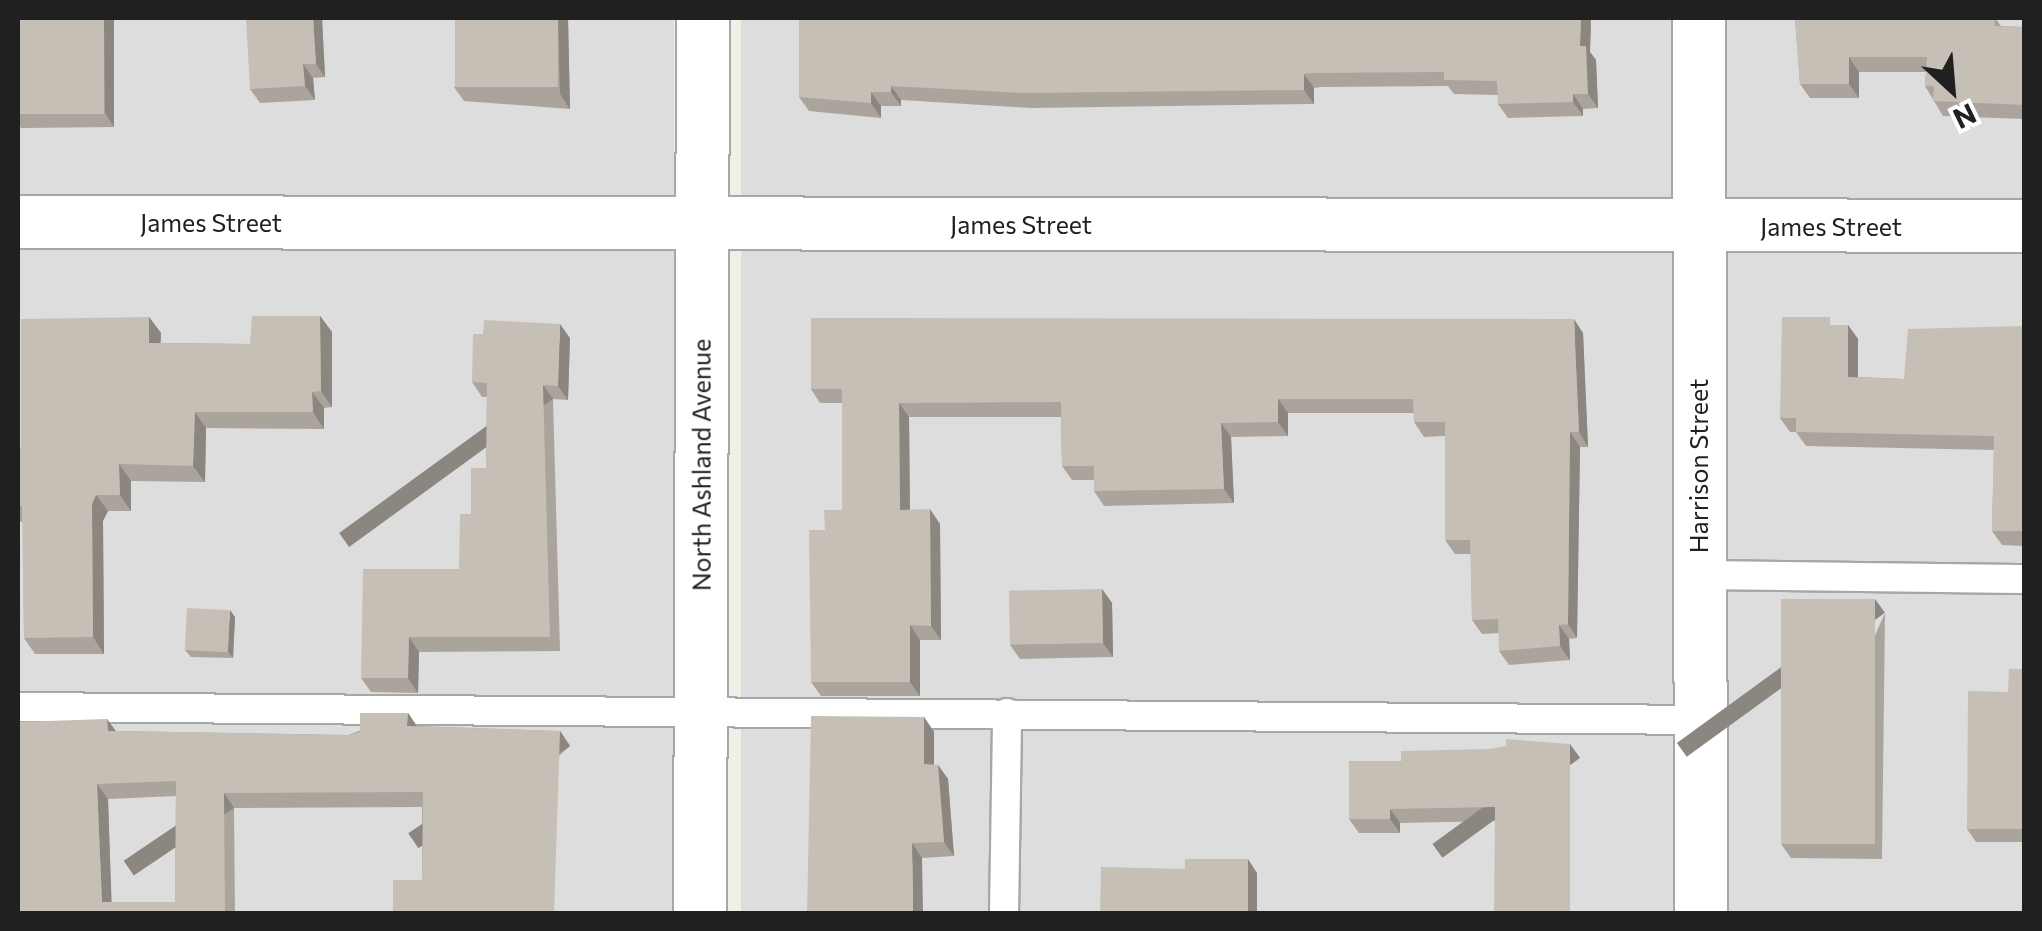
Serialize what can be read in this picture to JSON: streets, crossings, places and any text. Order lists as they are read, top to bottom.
{
  "streets": {
    "street": ["James Street", "North Ashland Avenue", "Harrison Street"]
  },
  "crossings": [
    ["James Street", "North Ashland Avenue"],
    ["James Street", "Harrison Street"]
  ],
  "north": "bottom right"
}
